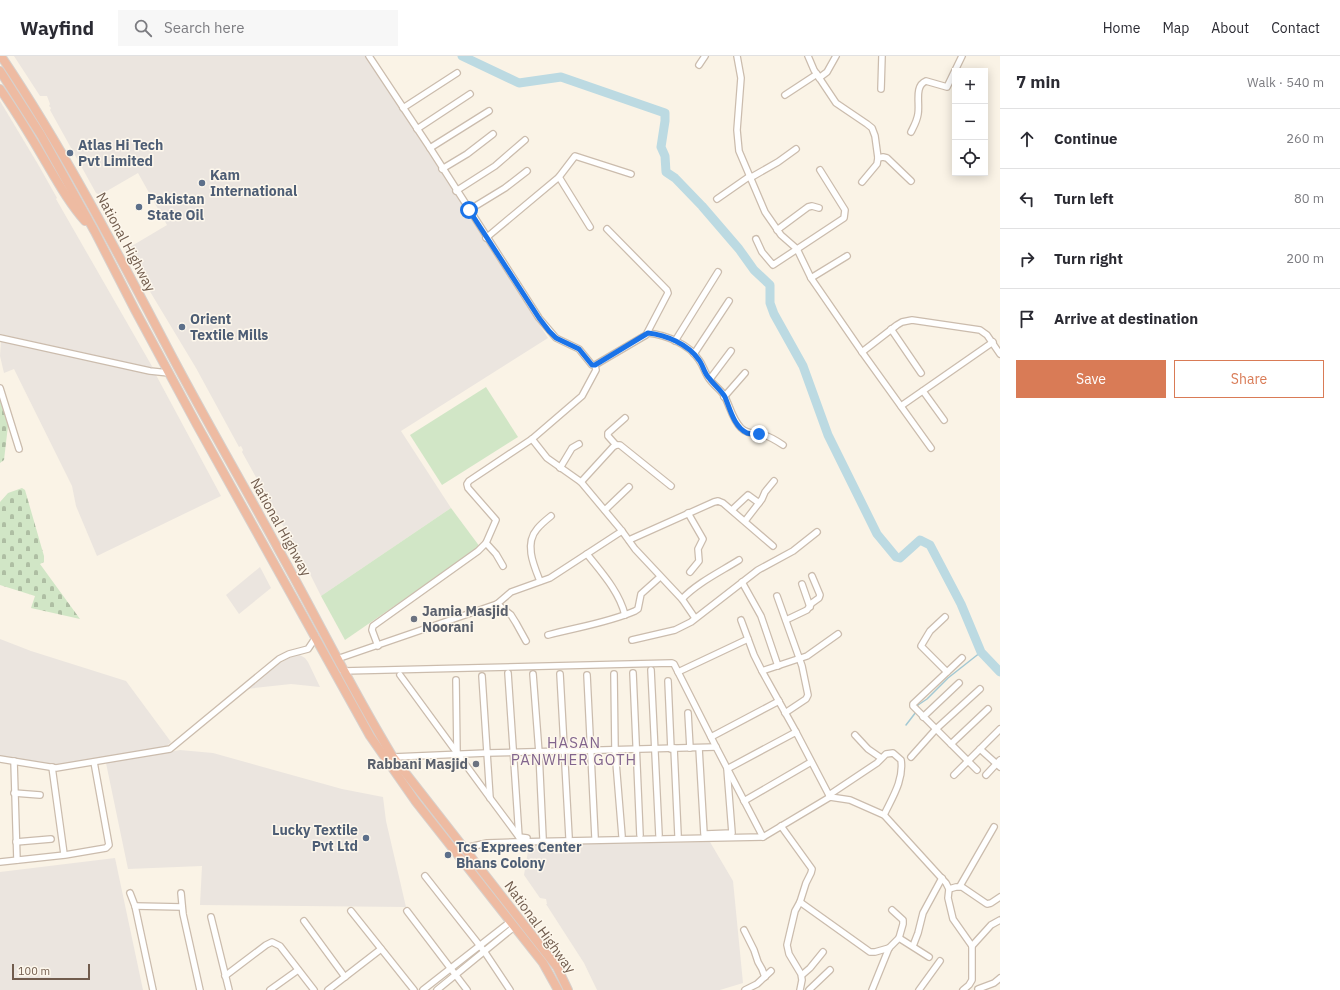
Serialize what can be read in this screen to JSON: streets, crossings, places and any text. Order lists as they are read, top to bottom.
{
  "streets": {
    "highway": ["National Highway"]
  },
  "districts": ["HASAN PANWHER GOTH"],
  "places": [
    "Atlas Hi Tech Pvt Limited",
    "Kam International",
    "Pakistan State Oil",
    "Orient Textile Mills",
    "Jamia Masjid Noorani",
    "Rabbani Masjid",
    "Lucky Textile Pvt Ltd",
    "Tcs Exprees Center Bhans Colony"
  ],
  "scale_bar": "100 m",
  "page": {
    "header": "Wayfind",
    "search": "Search here",
    "nav": [
      "Home",
      "Map",
      "About",
      "Contact"
    ],
    "heading": ["7 min", "Walk · 540 m"],
    "map_buttons": ["+", "−"],
    "list": [
      ["Continue", "260 m"],
      ["Turn left", "80 m"],
      ["Turn right", "200 m"],
      "Arrive at destination"
    ],
    "buttons": ["Save", "Share"],
    "scale": "100 m"
  }
}
